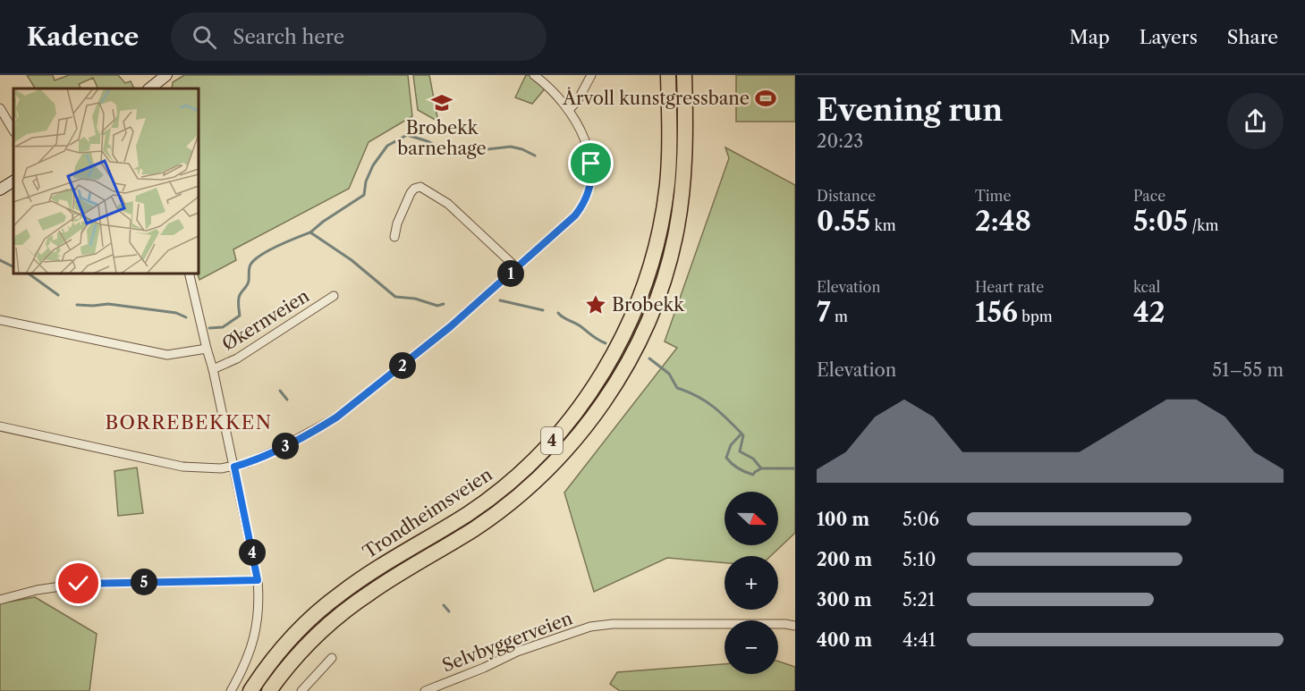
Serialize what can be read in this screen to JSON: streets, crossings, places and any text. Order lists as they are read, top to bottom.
{
  "streets": {
    "highway": ["4", "Trondheimsveien"],
    "street": ["Økernveien", "Selvbyggerveien"]
  },
  "districts": ["BORREBEKKEN"],
  "places": {
    "sports": ["Årvoll kunstgressbane"],
    "school or university": ["Brobekk barnehage"],
    "place": ["Brobekk"]
  },
  "north": "right",
  "page": {
    "header": "Kadence",
    "search": "Search here",
    "nav": ["Map", "Layers", "Share"],
    "heading": ["Evening run", "20:23"],
    "stats": [
      ["Distance", "0.55 km"],
      ["Time", "2:48"],
      ["Pace", "5:05 /km"],
      ["Elevation", "7 m"],
      ["Heart rate", "156 bpm"],
      ["kcal", "42"]
    ],
    "pins": [
      "1",
      "2",
      "3",
      "4",
      "5"
    ],
    "chart": ["Elevation", "51–55 m"],
    "map_buttons": ["+", "−"],
    "list": [
      {
        "name": "100 m",
        "note": "5:06"
      },
      {
        "name": "200 m",
        "note": "5:10"
      },
      {
        "name": "300 m",
        "note": "5:21"
      },
      {
        "name": "400 m",
        "note": "4:41"
      }
    ]
  }
}
